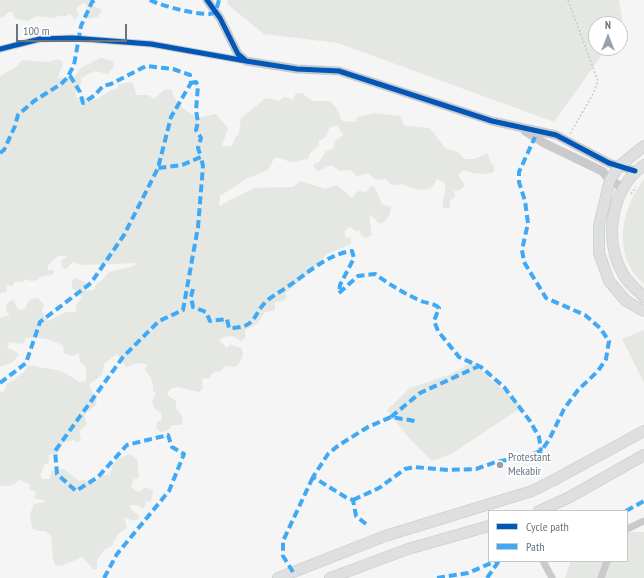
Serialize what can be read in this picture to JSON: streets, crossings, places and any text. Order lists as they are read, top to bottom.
{
  "places": ["Protestant Mekabir"],
  "legend": ["Cycle path", "Path"],
  "scale_bar": "100 m",
  "north": "top"
}
